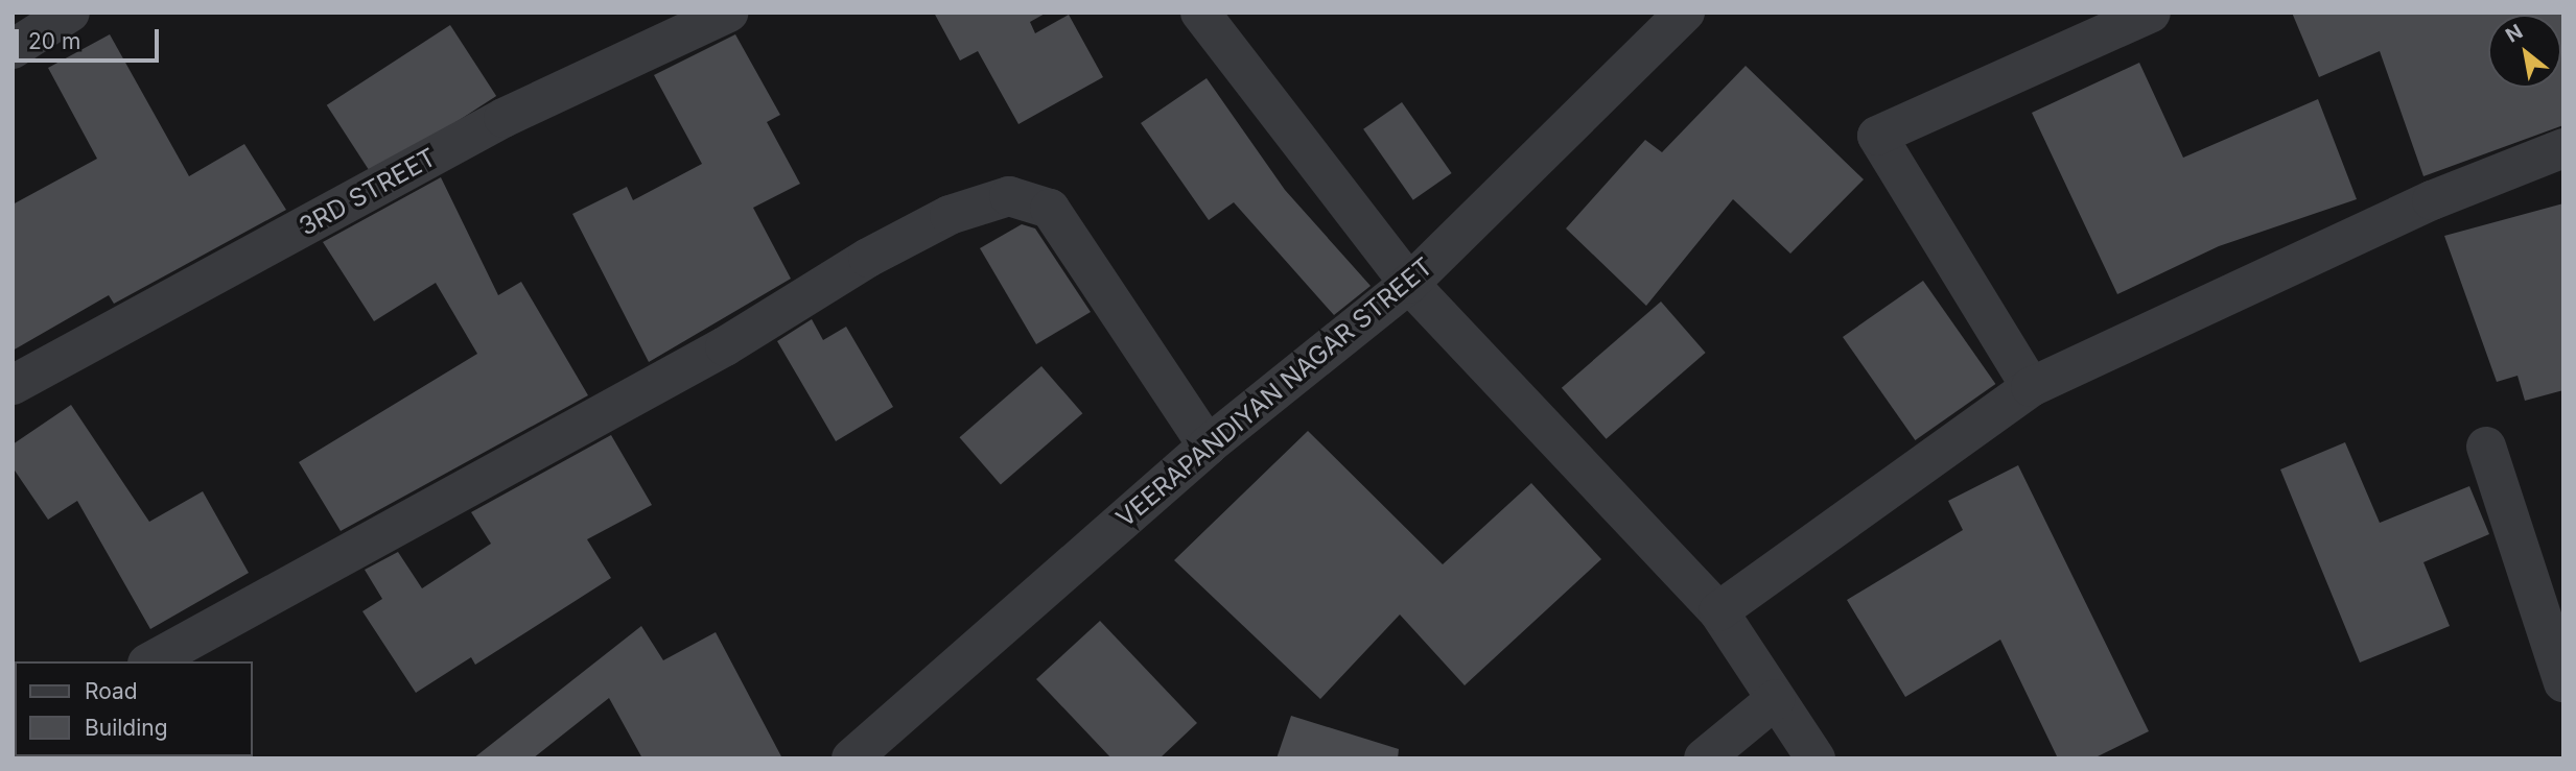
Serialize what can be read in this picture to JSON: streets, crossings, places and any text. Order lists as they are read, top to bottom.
{
  "streets": {
    "street": ["3RD STREET", "VEERAPANDIYAN NAGAR STREET"]
  },
  "legend": ["Road", "Building"],
  "scale_bar": "20 m",
  "north": "top left"
}
